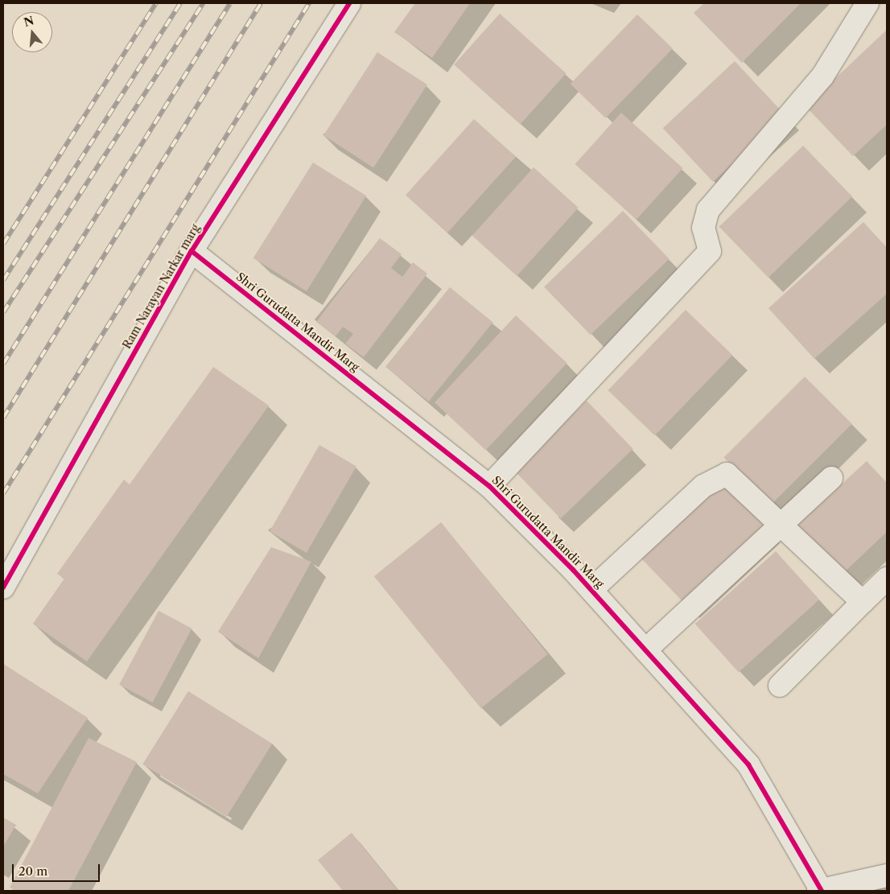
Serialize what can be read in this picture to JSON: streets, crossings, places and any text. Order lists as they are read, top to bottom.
{
  "streets": {
    "street": ["Ram Narayan Narkar marg", "Shri Gurudatta Mandir Marg"]
  },
  "crossings": [
    ["Ram Narayan Narkar marg", "Shri Gurudatta Mandir Marg"]
  ],
  "scale_bar": "20 m",
  "north": "top"
}
